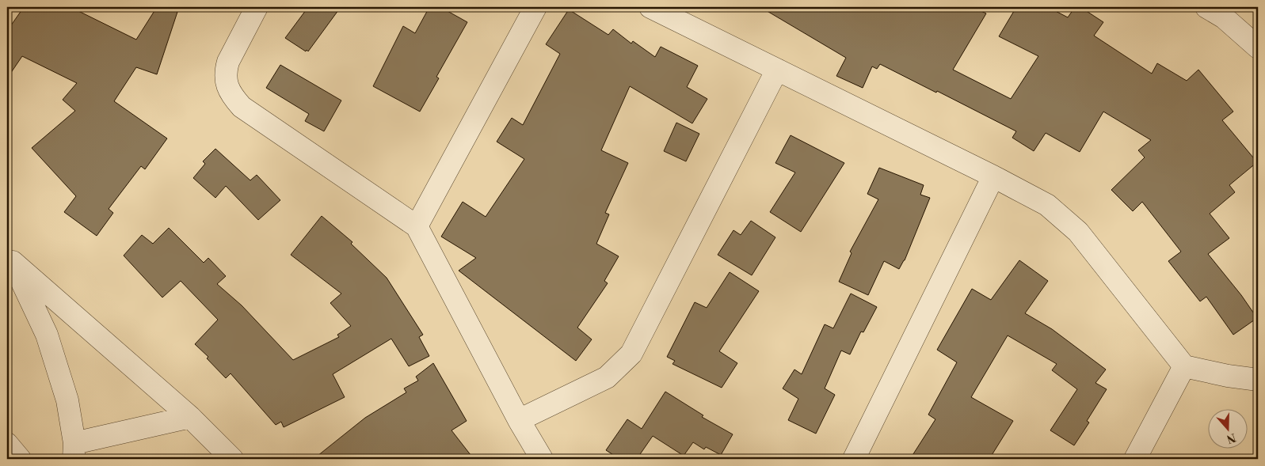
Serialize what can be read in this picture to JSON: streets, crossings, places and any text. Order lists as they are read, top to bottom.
{
  "north": "bottom"
}
